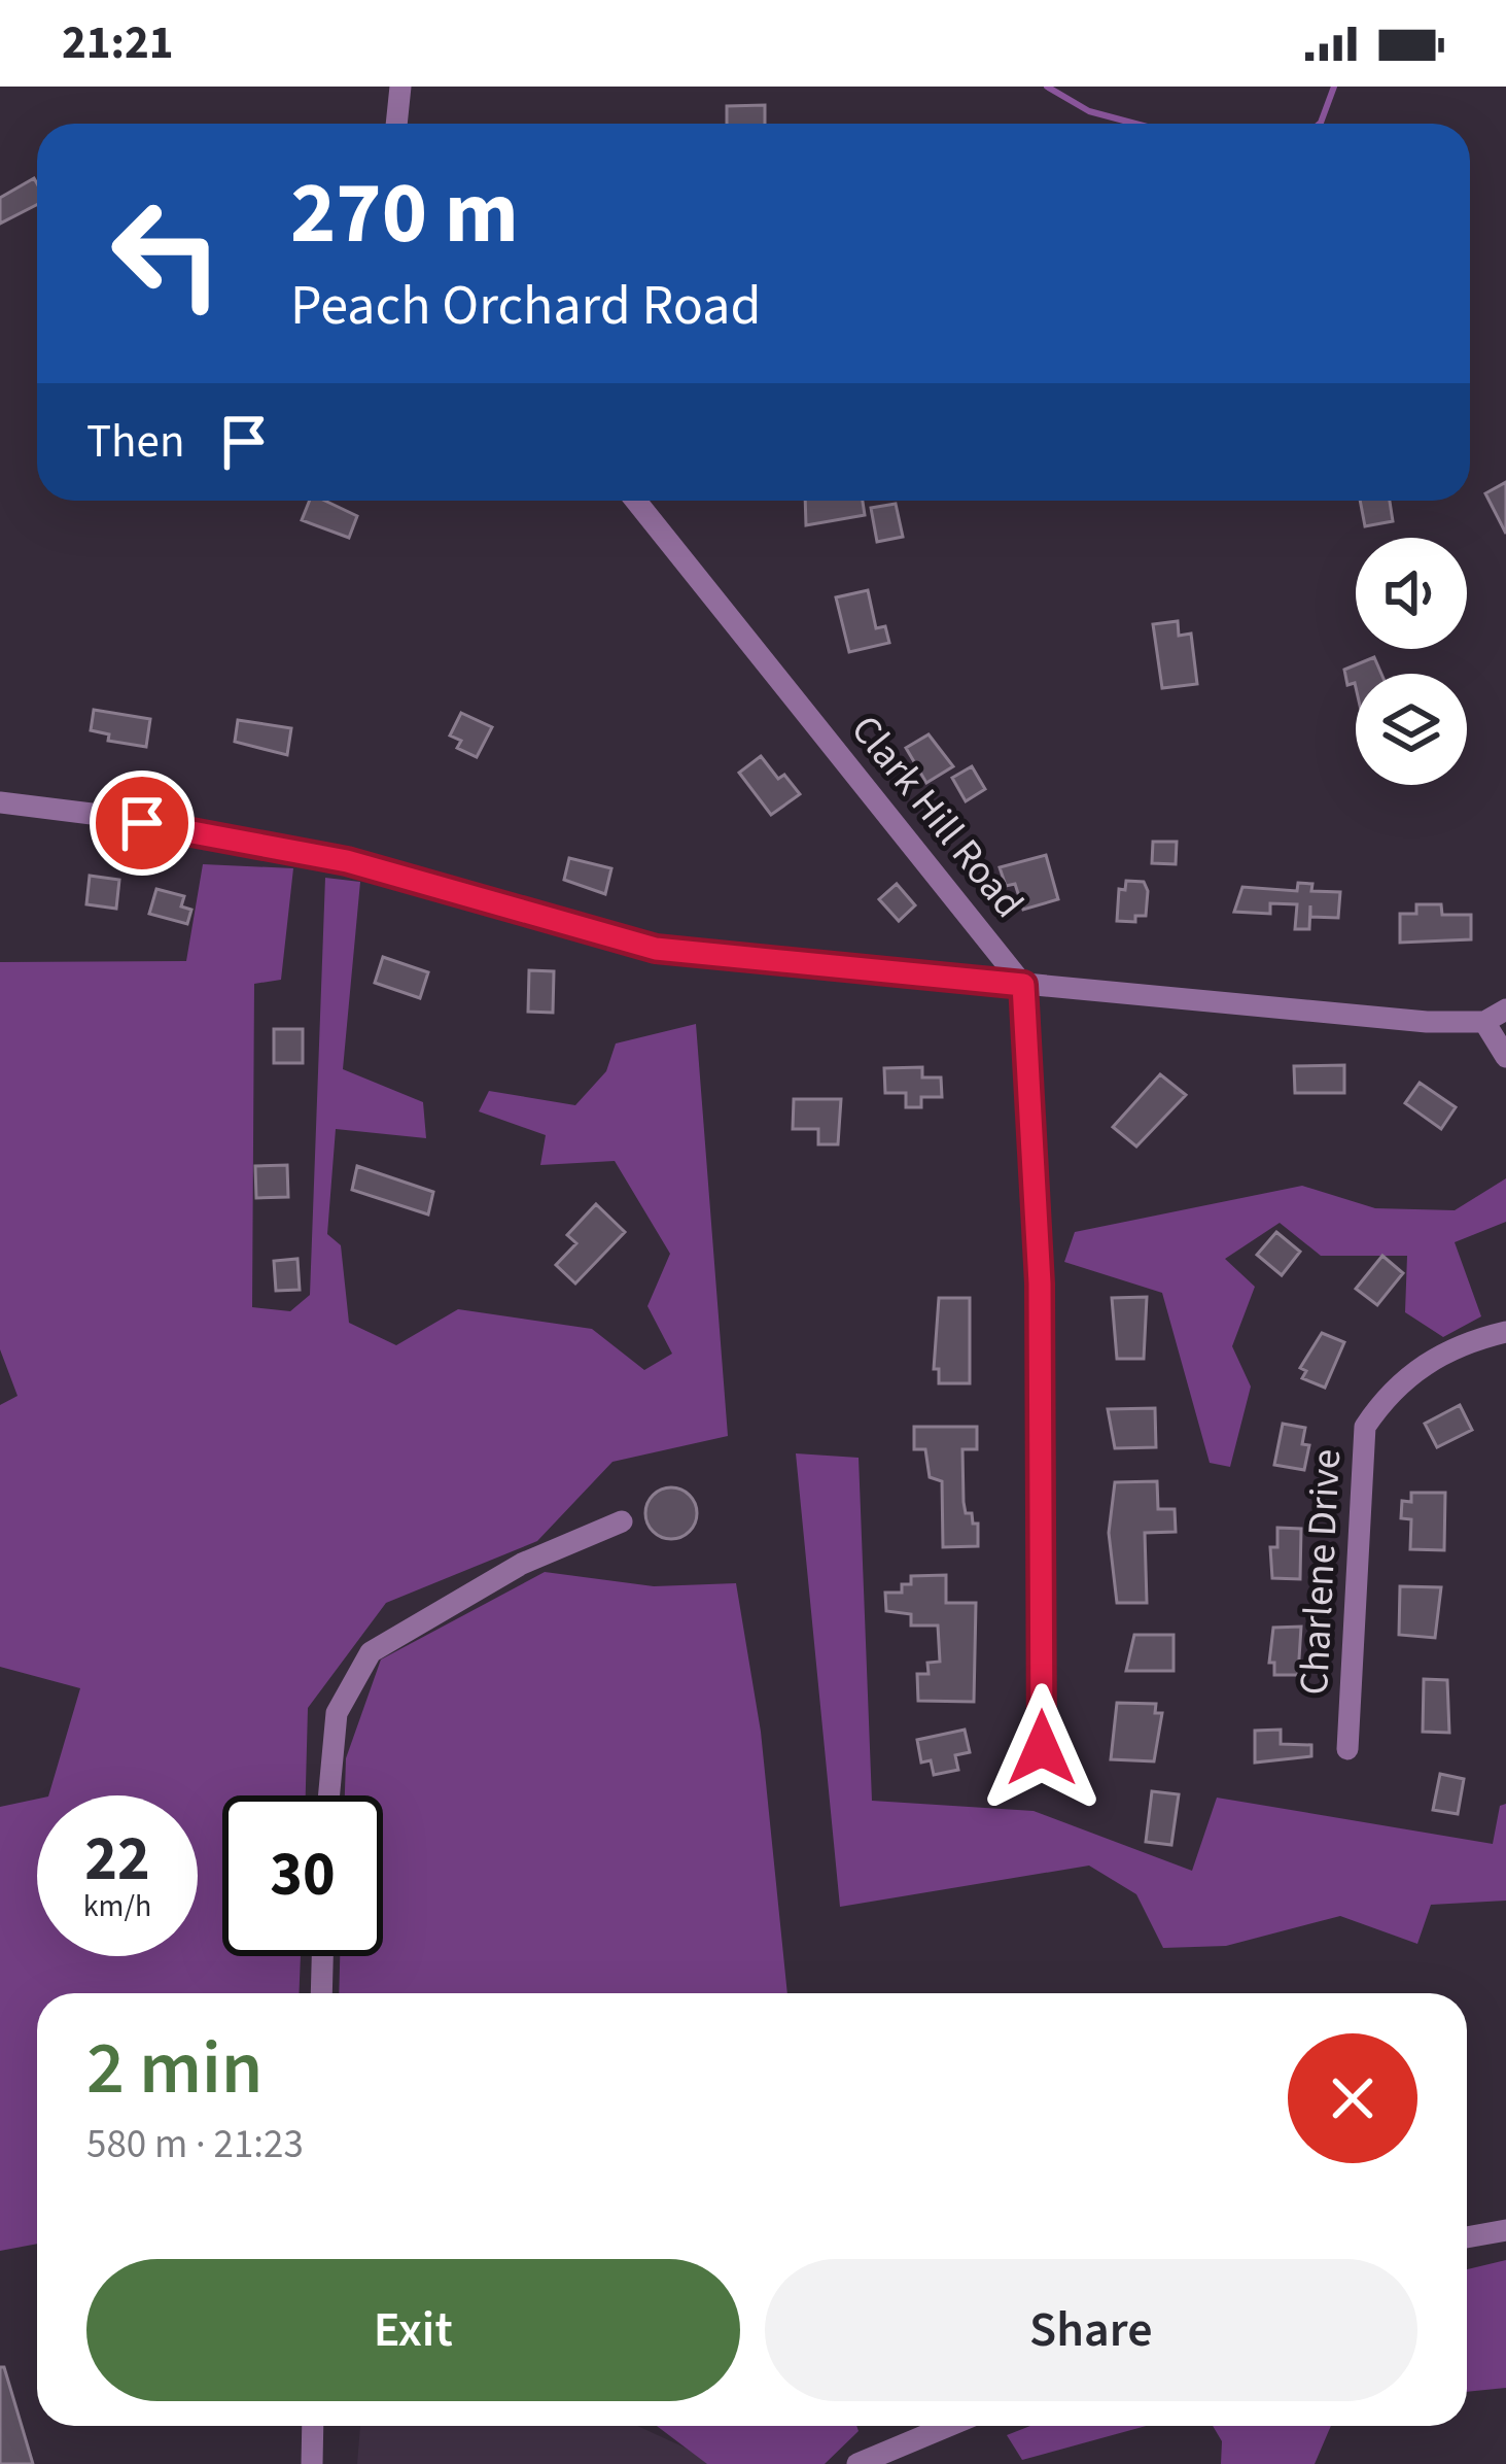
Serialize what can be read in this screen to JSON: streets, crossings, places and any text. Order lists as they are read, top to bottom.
{
  "streets": {
    "street": ["Clark Hill Road", "Charlene Drive"]
  },
  "page": {
    "status": "21:21",
    "turn": ["270 m", "Peach Orchard Road"],
    "then": "Then",
    "speed": "22 km/h",
    "limit": "30",
    "heading": ["2 min", "580 m · 21:23"],
    "buttons": ["Exit", "Share"]
  }
}
